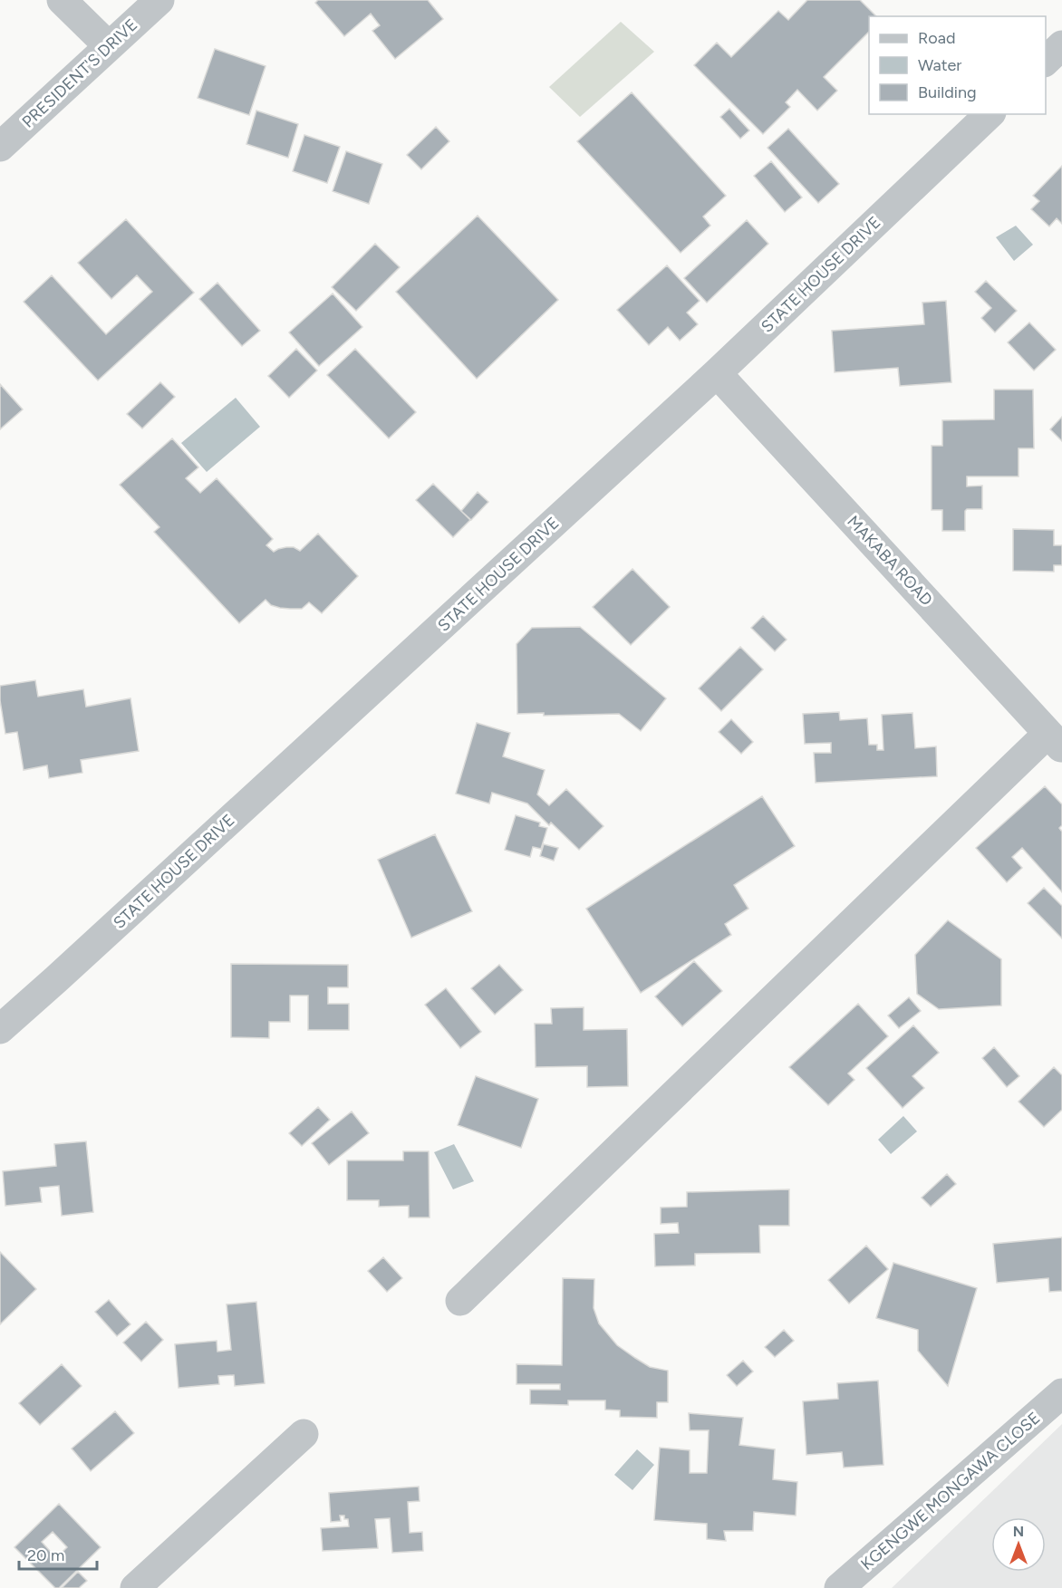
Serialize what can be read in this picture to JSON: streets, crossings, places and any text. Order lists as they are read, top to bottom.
{
  "streets": {
    "street": [
      "PRESIDENT'S DRIVE",
      "STATE HOUSE DRIVE",
      "MAKABA ROAD",
      "KGENGWE MONGAWA CLOSE"
    ]
  },
  "crossings": [
    ["STATE HOUSE DRIVE", "MAKABA ROAD"]
  ],
  "legend": ["Road", "Water", "Building"],
  "scale_bar": "20 m",
  "north": "top"
}
